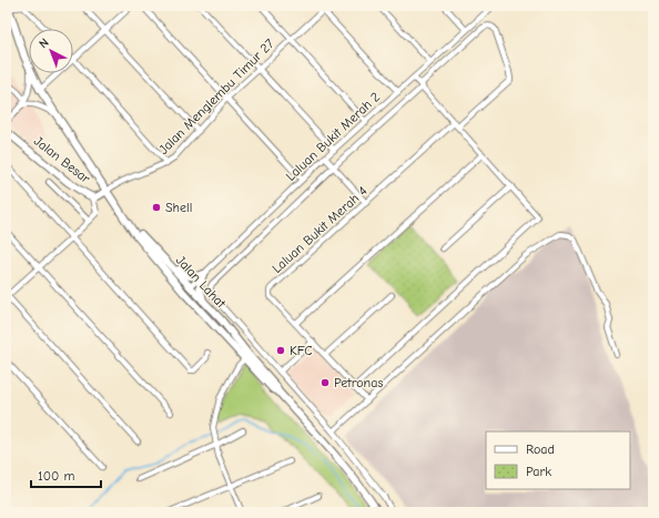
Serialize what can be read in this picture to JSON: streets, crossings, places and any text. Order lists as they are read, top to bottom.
{
  "streets": {
    "main road": ["Jalan Besar", "Jalan Lahat"],
    "street": ["Jalan Menglembu Timur 27", "Laluan Bukit Merah 2", "Laluan Bukit Merah 4"]
  },
  "crossings": [
    ["Jalan Menglembu Timur 27", "Jalan Besar"],
    ["Jalan Menglembu Timur 27", "Jalan Lahat"],
    ["Laluan Bukit Merah 2", "Laluan Bukit Merah 4"],
    ["Laluan Bukit Merah 2", "Jalan Lahat"],
    ["Jalan Besar", "Jalan Lahat"]
  ],
  "places": ["Shell", "KFC", "Petronas"],
  "legend": ["Road", "Park"],
  "scale_bar": "100 m",
  "north": "top left"
}
